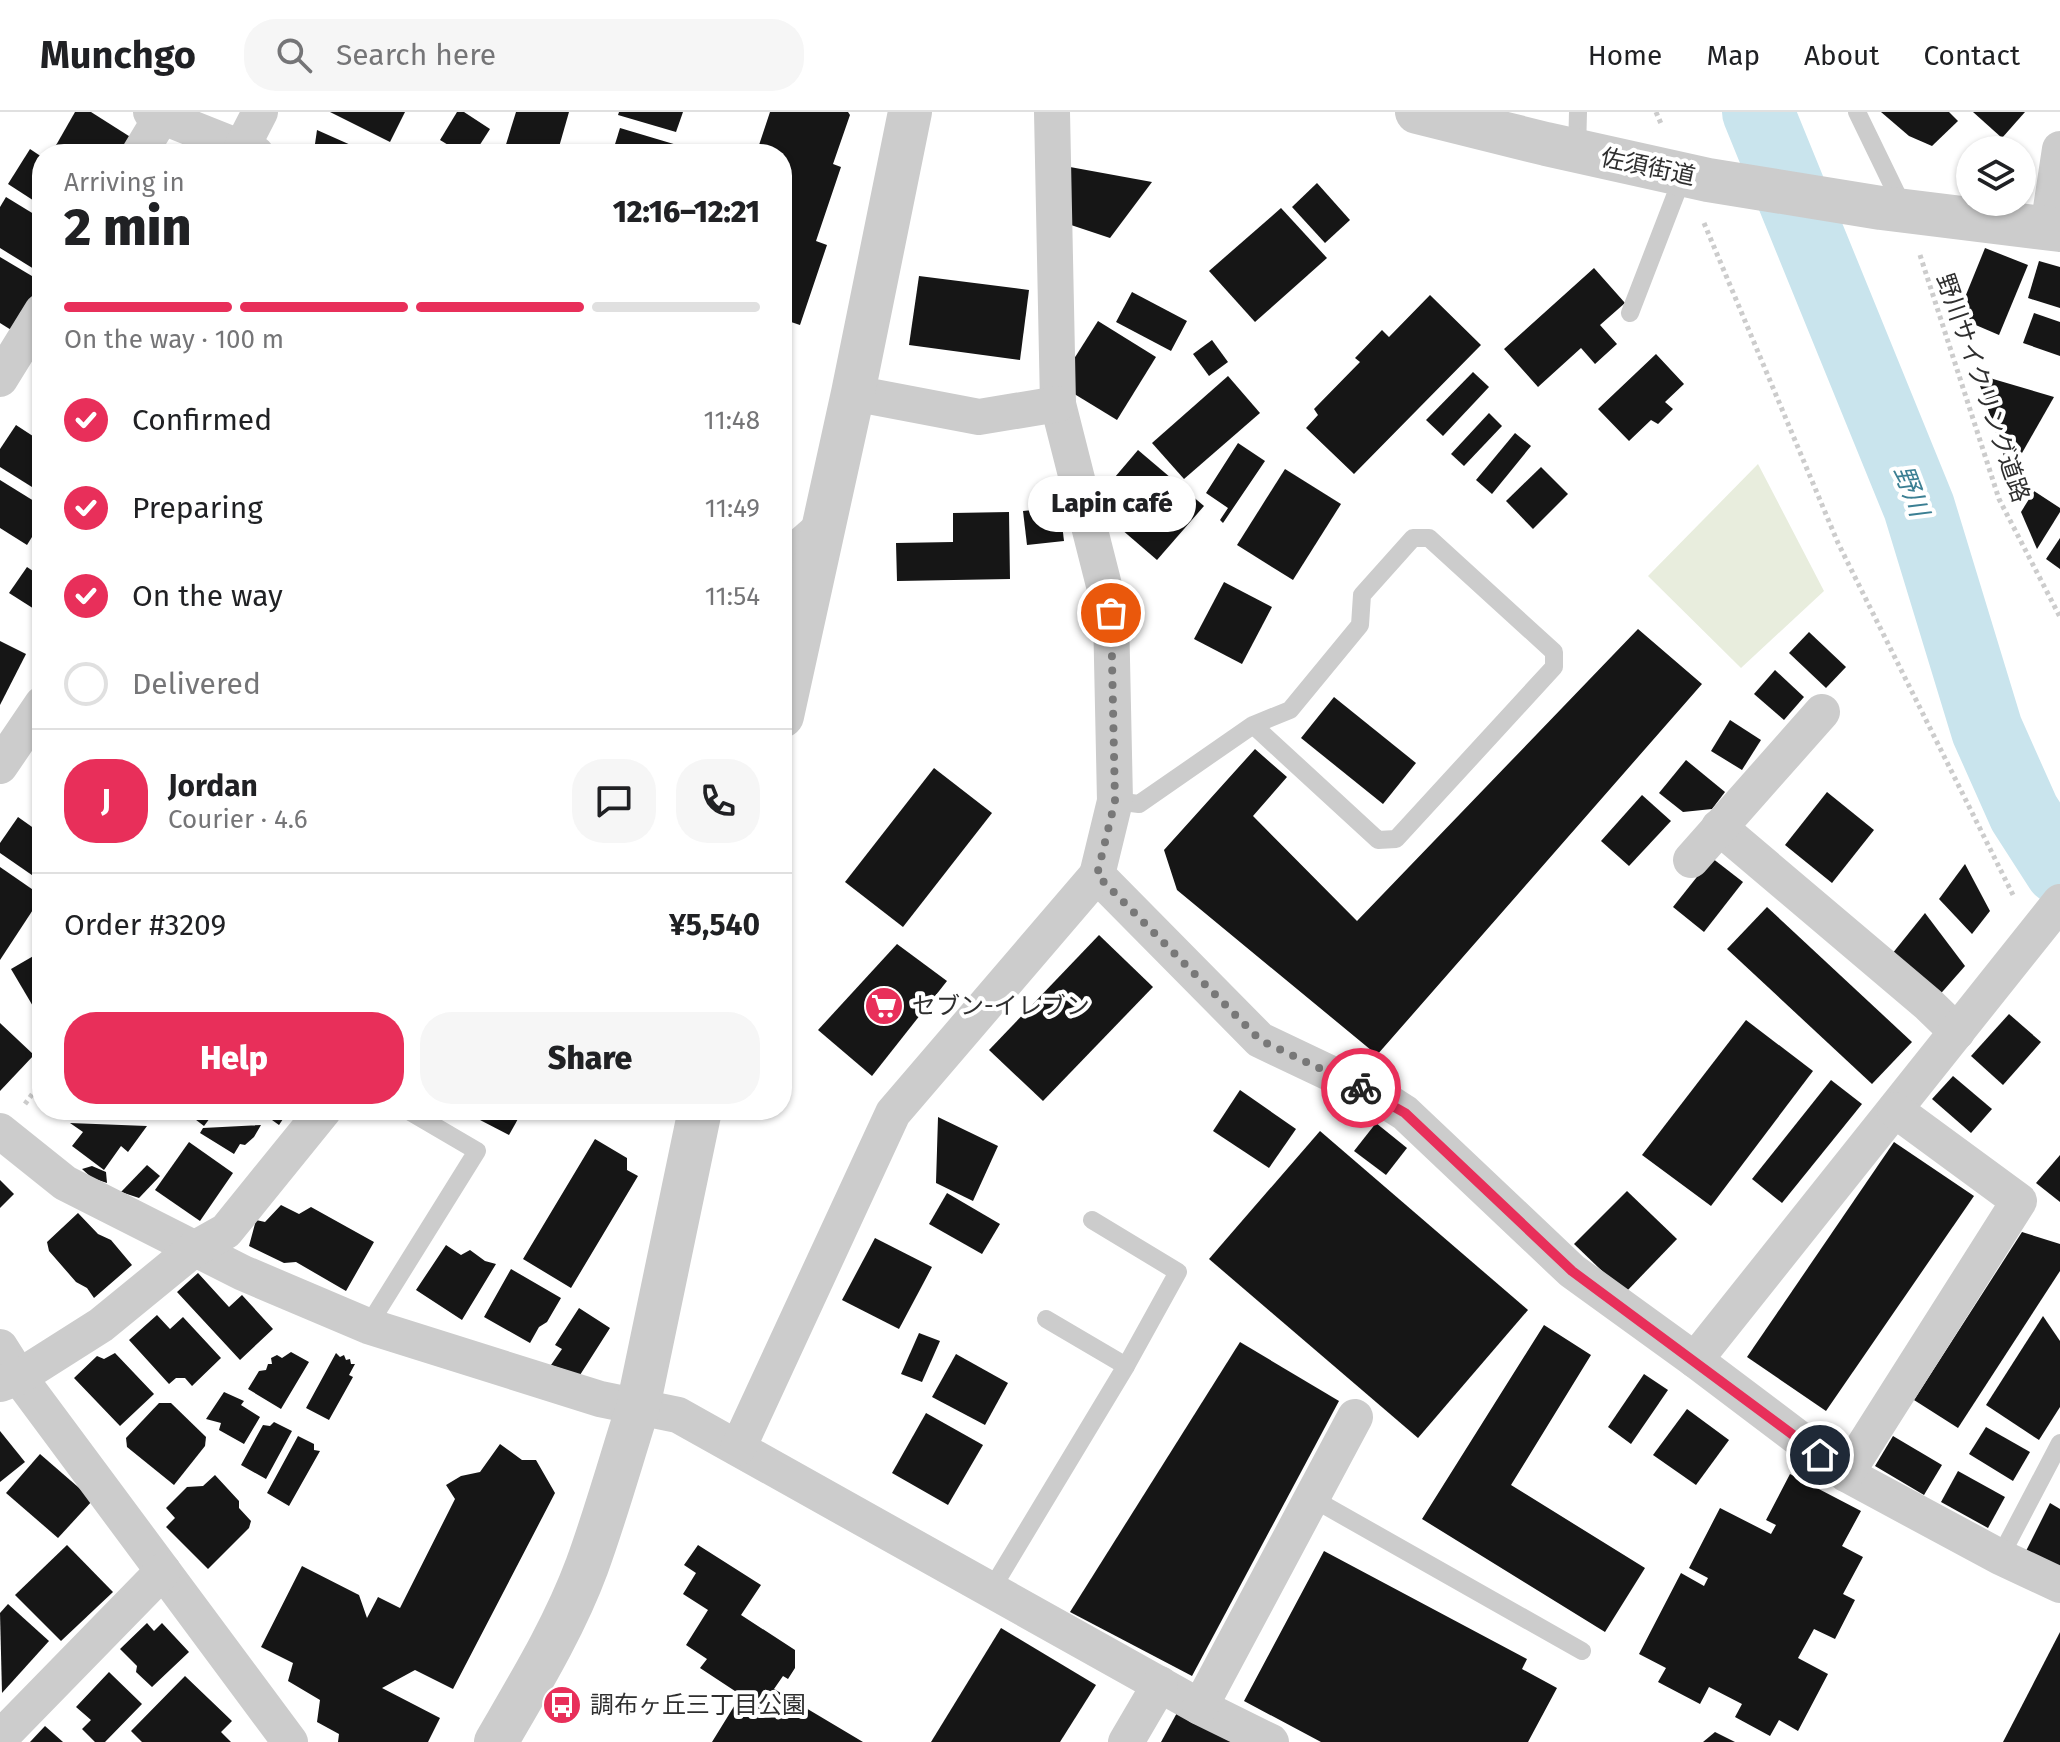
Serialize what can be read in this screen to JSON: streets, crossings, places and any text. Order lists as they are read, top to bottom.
{
  "streets": {
    "street": ["佐須街道"],
    "path": ["野川サイクリング道路"]
  },
  "crossings": [
    ["佐須街道", "野川サイクリング道路"]
  ],
  "water": ["野川"],
  "places": {
    "other": ["Lapin café"],
    "supermarket": ["セブン-イレブン"],
    "bus stop": ["調布ヶ丘三丁目公園"]
  },
  "page": {
    "header": "Munchgo",
    "search": "Search here",
    "nav": [
      "Home",
      "Map",
      "About",
      "Contact"
    ],
    "heading": ["2 min", "Arriving in", "12:16–12:21"],
    "panel": [
      "Jordan",
      "Courier · 4.6",
      "Order #3209",
      "¥5,540"
    ],
    "bar": "On the way · 100 m",
    "list": [
      ["Confirmed", "11:48"],
      ["Preparing", "11:49"],
      ["On the way", "11:54"],
      "Delivered"
    ],
    "bubble": "Lapin café",
    "round": "J",
    "buttons": ["Help", "Share"]
  }
}
